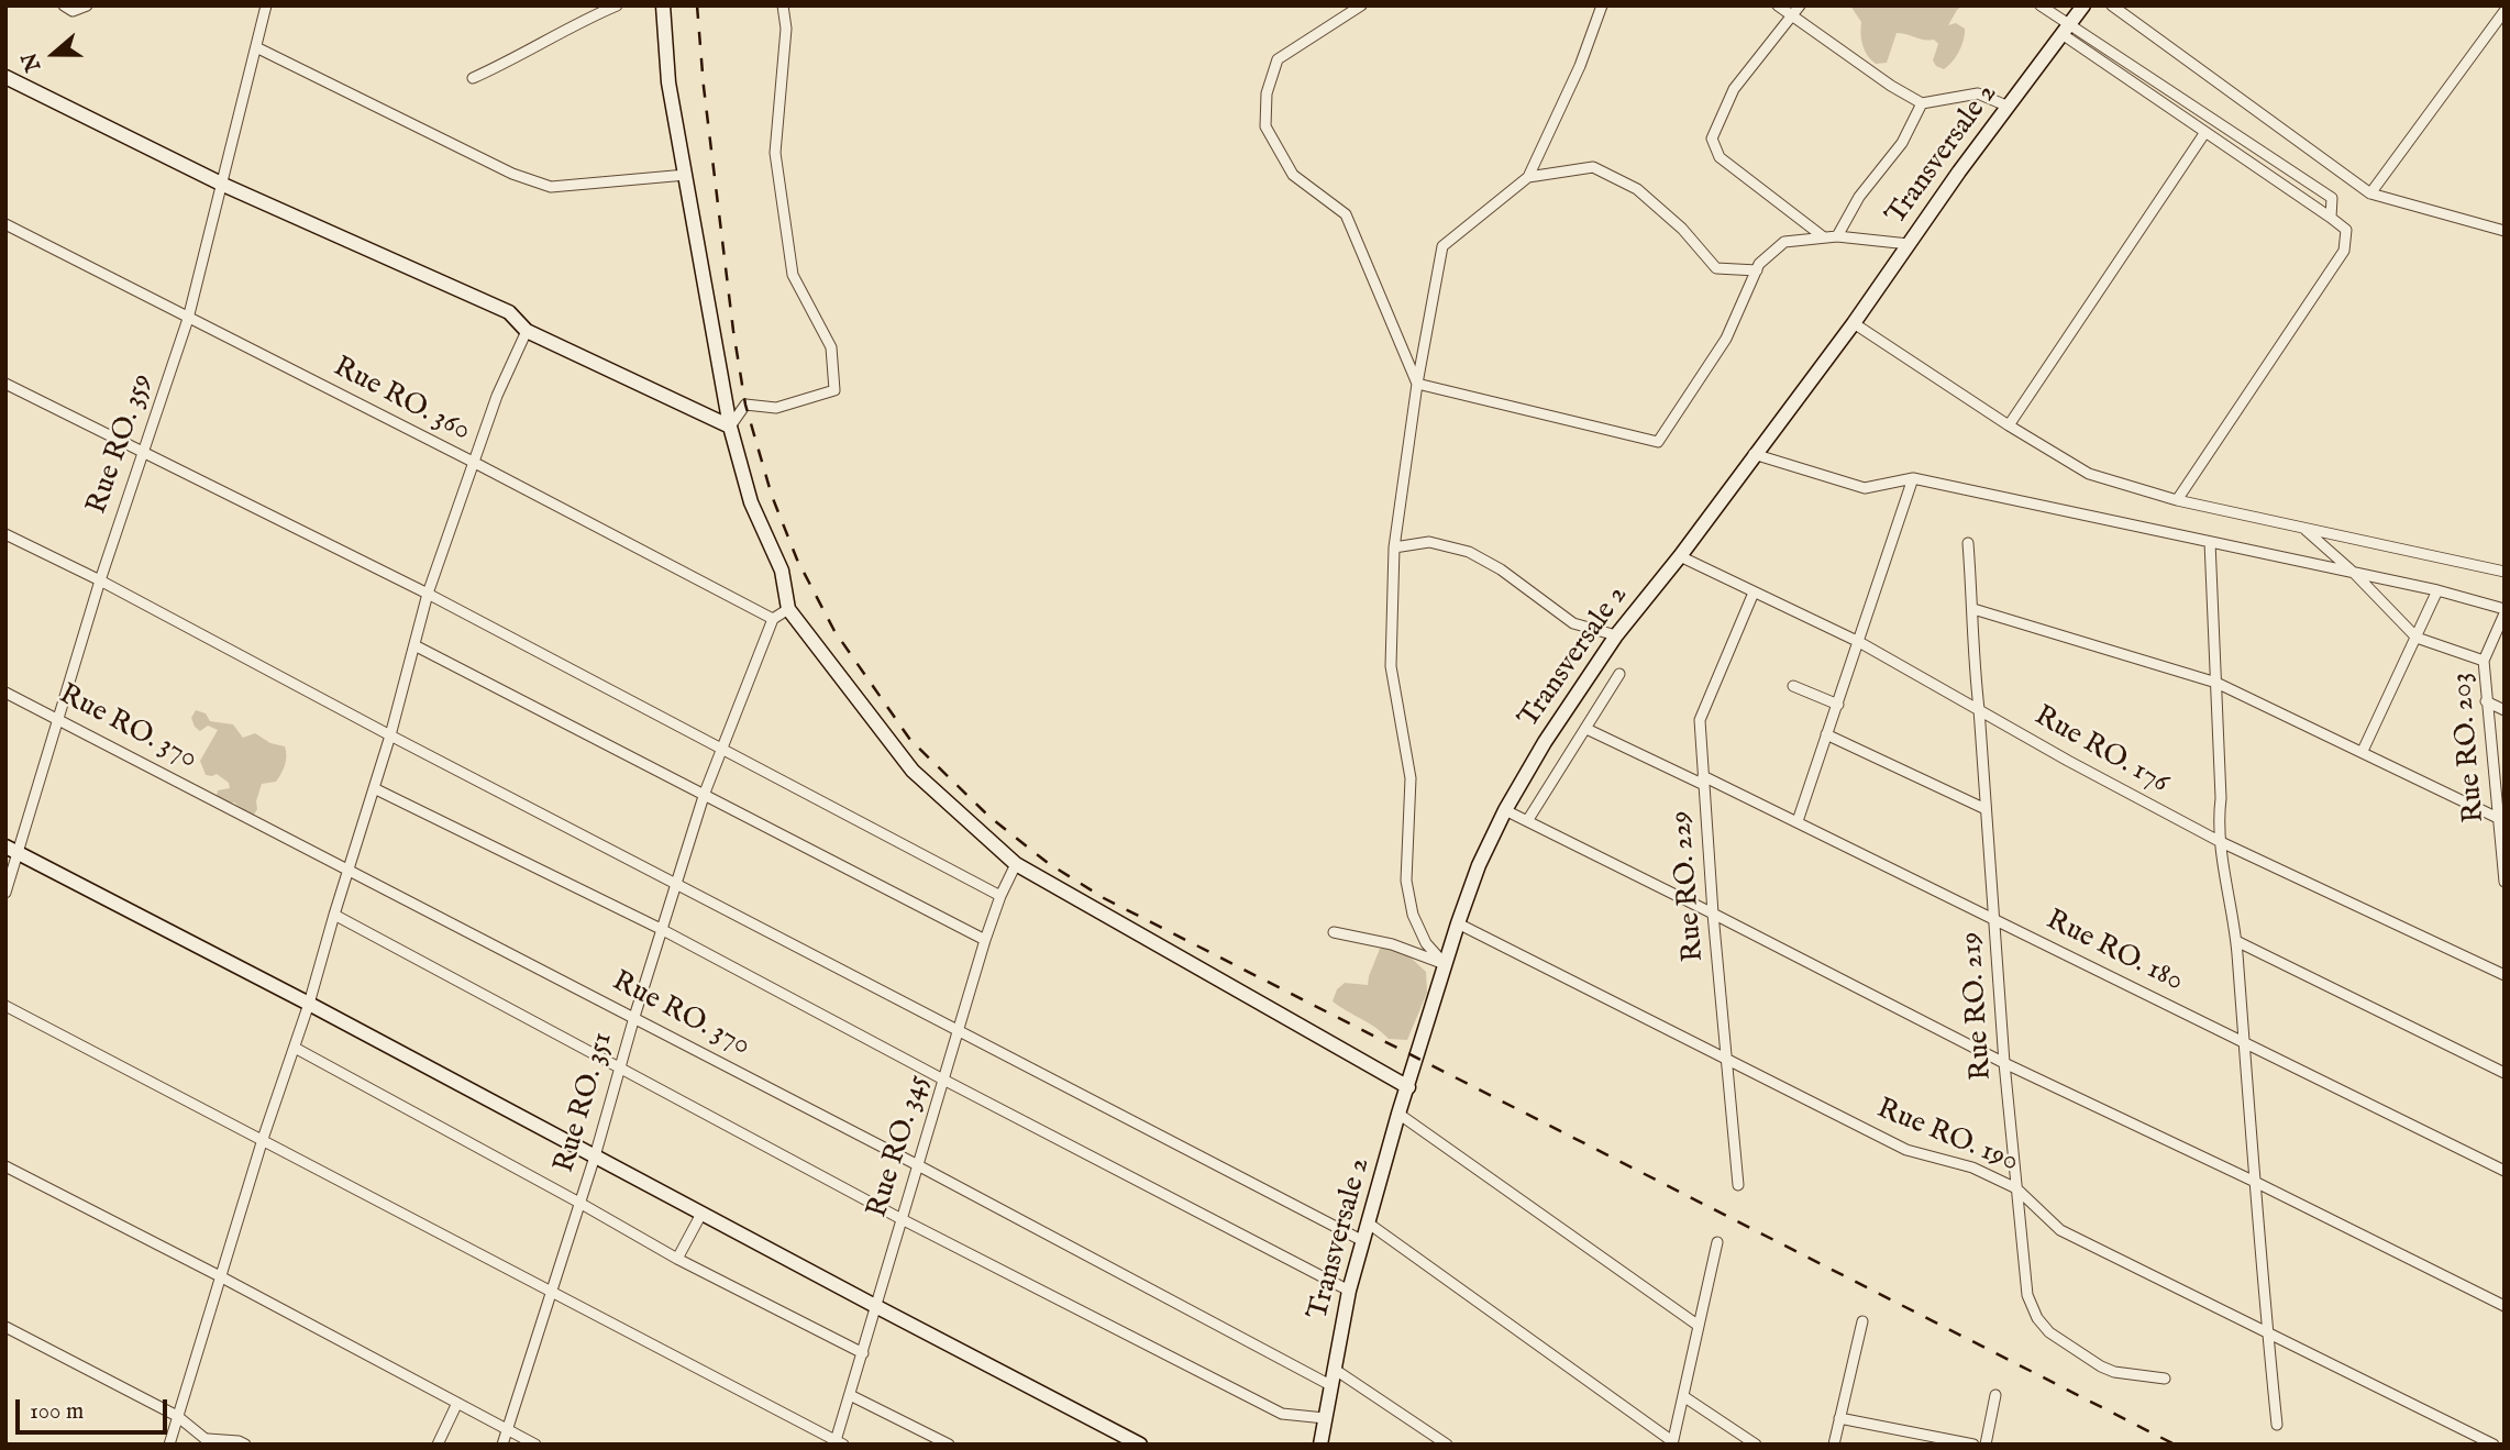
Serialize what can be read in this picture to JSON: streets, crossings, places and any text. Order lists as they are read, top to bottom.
{
  "streets": {
    "street": [
      "Transversale 2",
      "Rue RO. 360",
      "Rue RO. 359",
      "Rue RO. 370",
      "Rue RO. 203",
      "Rue RO. 176",
      "Rue RO. 229",
      "Rue RO. 180",
      "Rue RO. 219",
      "Rue RO. 351",
      "Rue RO. 190",
      "Rue RO. 345"
    ]
  },
  "crossings": [
    ["Transversale 2", "Rue RO. 370"],
    ["Transversale 2", "Rue RO. 176"],
    ["Transversale 2", "Rue RO. 190"],
    ["Rue RO. 360", "Rue RO. 359"],
    ["Rue RO. 360", "Rue RO. 351"],
    ["Rue RO. 359", "Rue RO. 370"],
    ["Rue RO. 370", "Rue RO. 351"],
    ["Rue RO. 370", "Rue RO. 345"],
    ["Rue RO. 176", "Rue RO. 229"],
    ["Rue RO. 176", "Rue RO. 219"],
    ["Rue RO. 229", "Rue RO. 180"],
    ["Rue RO. 229", "Rue RO. 190"],
    ["Rue RO. 180", "Rue RO. 219"],
    ["Rue RO. 219", "Rue RO. 190"]
  ],
  "scale_bar": "100 m",
  "north": "left"
}
